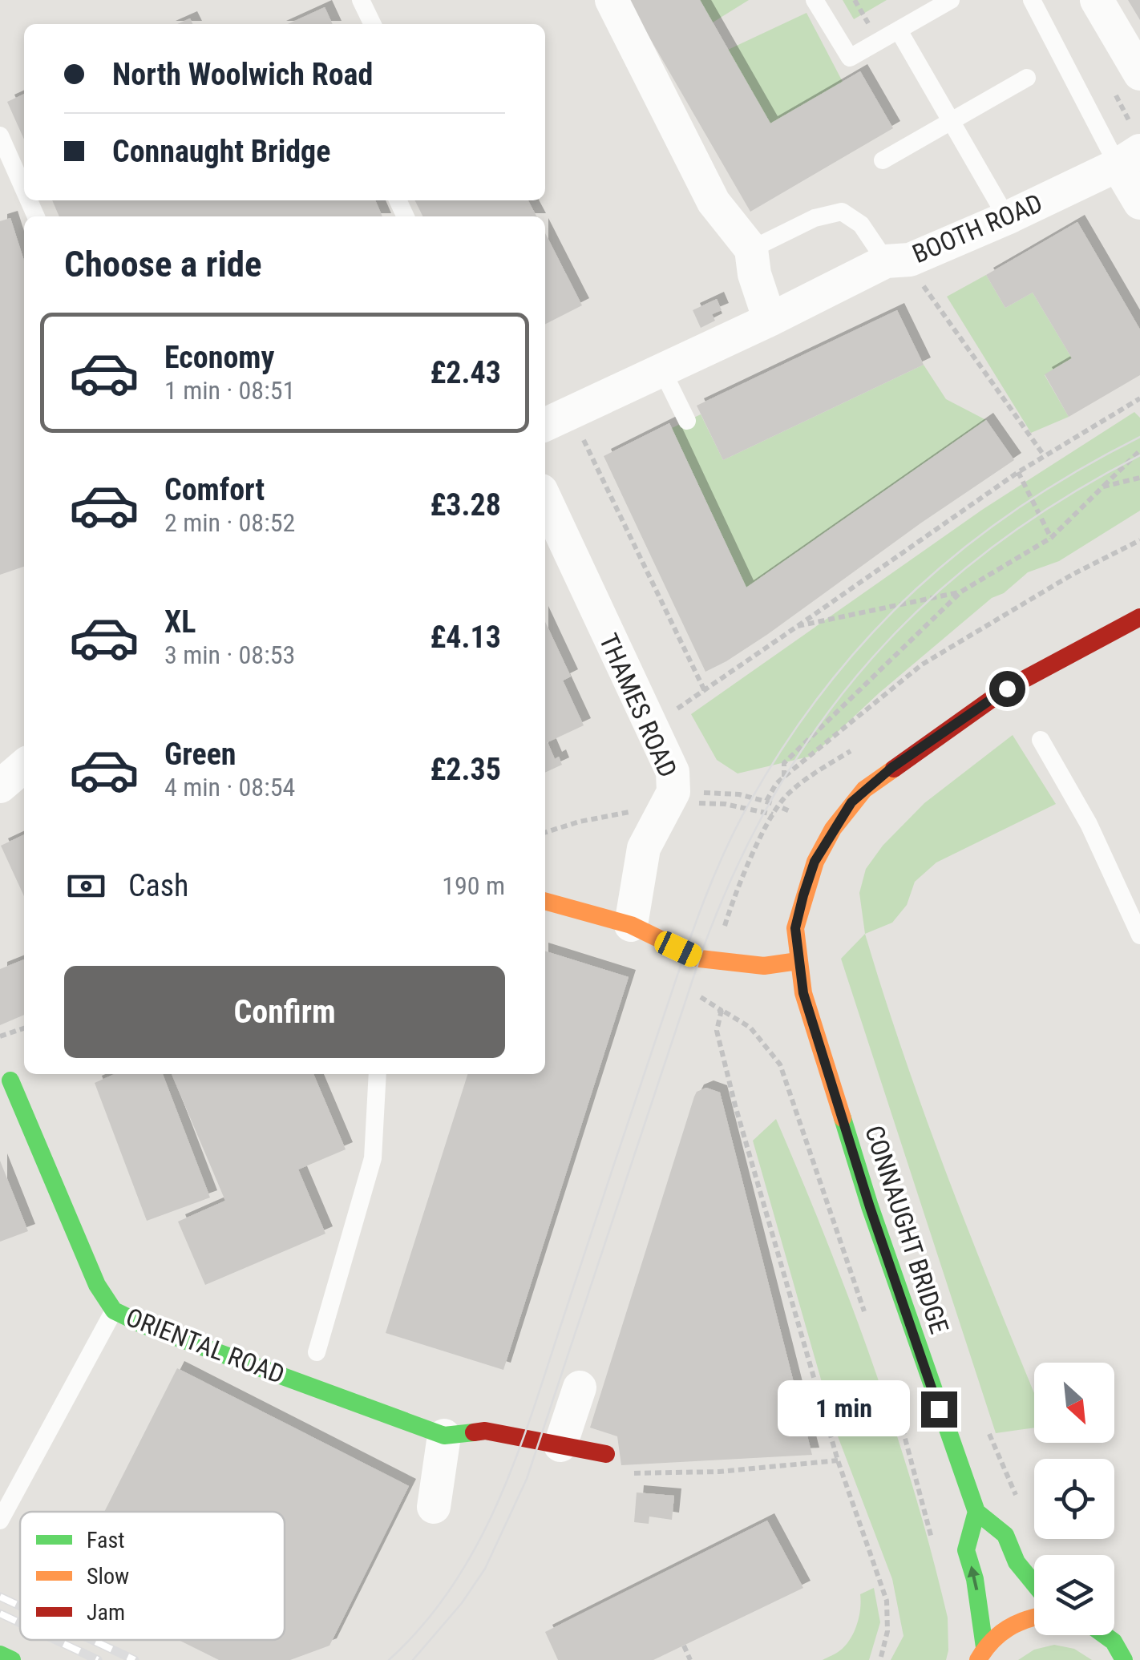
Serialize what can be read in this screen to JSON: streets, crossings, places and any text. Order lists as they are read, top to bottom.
{
  "streets": {
    "main road": ["CONNAUGHT BRIDGE", "ORIENTAL ROAD"],
    "street": ["BOOTH ROAD", "THAMES ROAD"]
  },
  "legend": ["Fast", "Slow", "Jam"],
  "north": "bottom right",
  "page": {
    "banner": ["North Woolwich Road", "Connaught Bridge"],
    "heading": "Choose a ride",
    "list": [
      {
        "name": "Economy",
        "note": "1 min · 08:51",
        "value": "£2.43"
      },
      {
        "name": "Comfort",
        "note": "2 min · 08:52",
        "value": "£3.28"
      },
      {
        "name": "XL",
        "note": "3 min · 08:53",
        "value": "£4.13"
      },
      {
        "name": "Green",
        "note": "4 min · 08:54",
        "value": "£2.35"
      }
    ],
    "pay": ["Cash", "190 m"],
    "buttons": "Confirm",
    "bubble": "1 min"
  }
}
